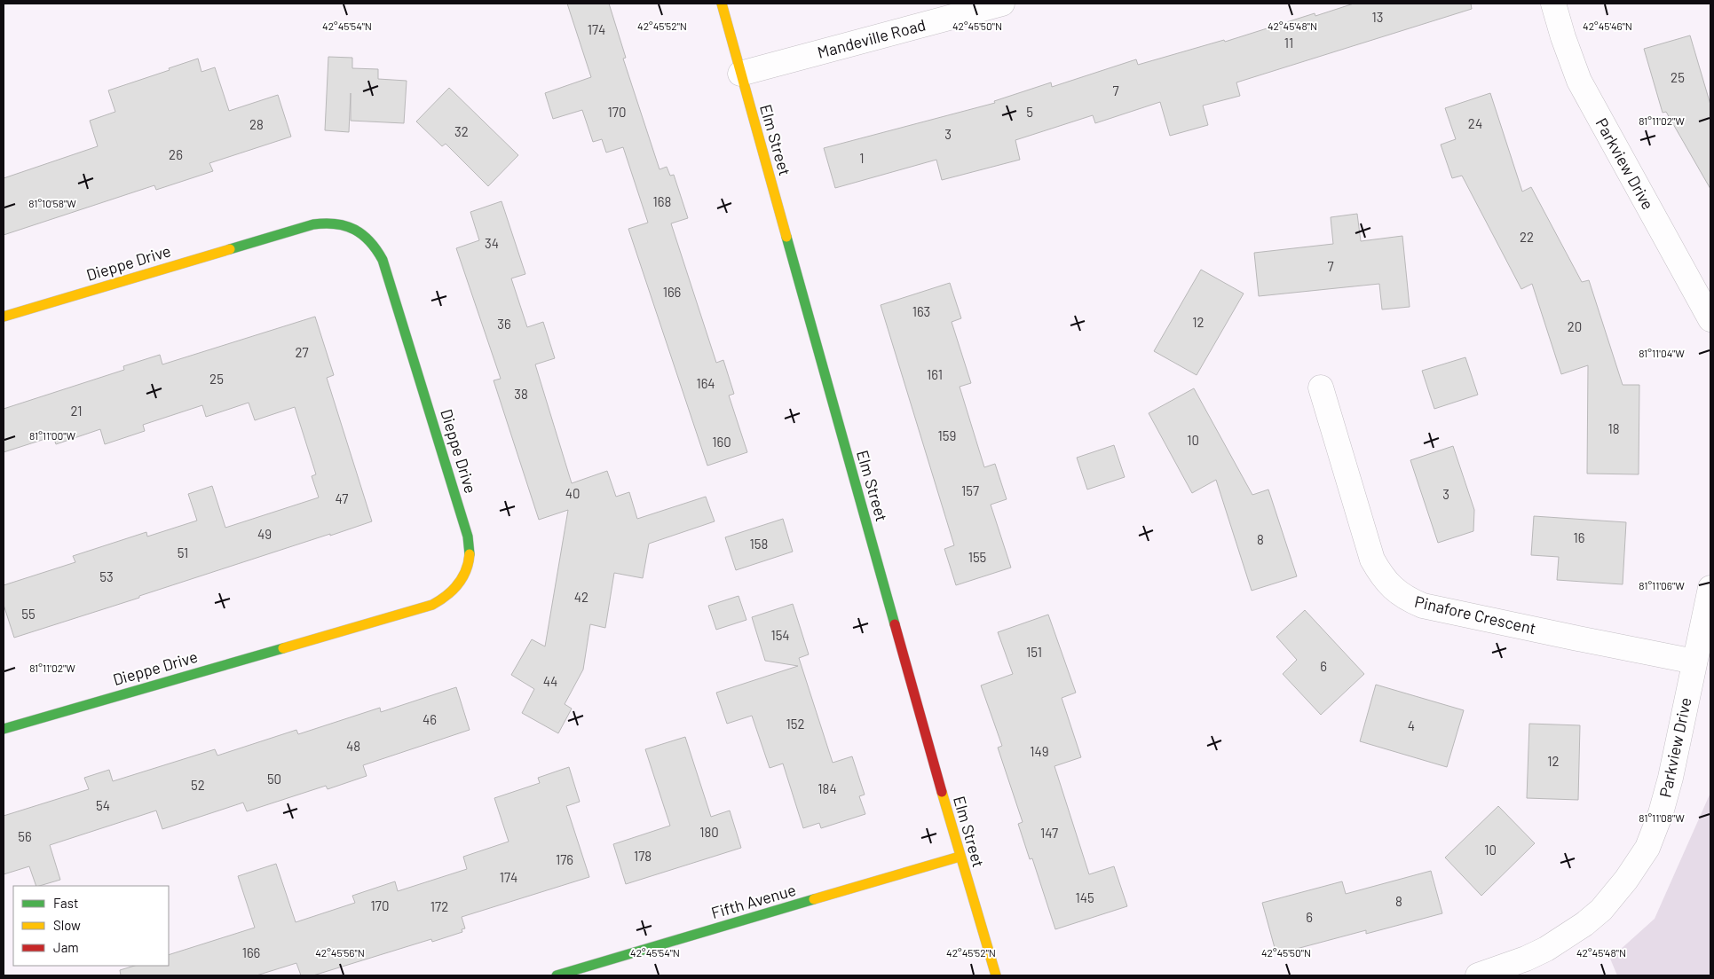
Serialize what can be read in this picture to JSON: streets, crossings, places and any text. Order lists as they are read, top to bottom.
{
  "streets": {
    "street": [
      "Mandeville Road",
      "Elm Street",
      "Parkview Drive",
      "Dieppe Drive",
      "Pinafore Crescent",
      "Fifth Avenue"
    ]
  },
  "crossings": [
    ["Mandeville Road", "Elm Street"],
    ["Elm Street", "Fifth Avenue"],
    ["Parkview Drive", "Pinafore Crescent"]
  ],
  "house_numbers": [
    "13",
    "174",
    "11",
    "25",
    "7",
    "170",
    "5",
    "24",
    "28",
    "32",
    "3",
    "26",
    "1",
    "168",
    "22",
    "34",
    "7",
    "166",
    "163",
    "12",
    "36",
    "20",
    "27",
    "161",
    "25",
    "164",
    "38",
    "21",
    "18",
    "159",
    "10",
    "160",
    "157",
    "40",
    "3",
    "47",
    "49",
    "16",
    "8",
    "158",
    "51",
    "155",
    "53",
    "42",
    "55",
    "154",
    "151",
    "6",
    "44",
    "46",
    "152",
    "4",
    "48",
    "149",
    "12",
    "50",
    "52",
    "184",
    "54",
    "180",
    "147",
    "56",
    "10",
    "178",
    "176",
    "174",
    "145",
    "8",
    "170",
    "172",
    "6",
    "166"
  ],
  "legend": ["Fast", "Slow", "Jam"],
  "coordinates": [
    "42°45'54\"N",
    "42°45'52\"N",
    "42°45'50\"N",
    "42°45'48\"N",
    "42°45'46\"N",
    "81°11'02\"W",
    "81°10'58\"W",
    "81°11'04\"W",
    "81°11'00\"W",
    "81°11'06\"W",
    "81°11'08\"W",
    "42°45'56\"N"
  ]
}
